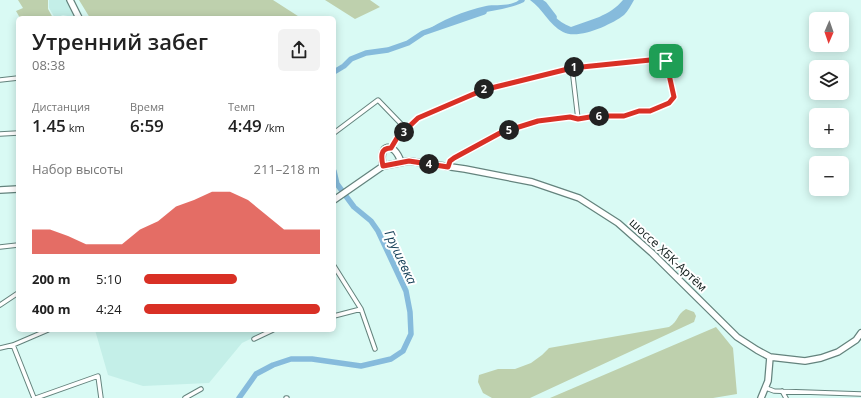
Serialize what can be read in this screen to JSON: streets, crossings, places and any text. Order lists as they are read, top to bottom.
{
  "streets": {
    "main road": ["шоссе ХБК-Артём"]
  },
  "water": ["Грушевка"],
  "north": "bottom",
  "page": {
    "map_buttons": ["+", "−"],
    "heading": ["Утренний забег", "08:38"],
    "pins": [
      "1",
      "2",
      "6",
      "5",
      "3",
      "4"
    ],
    "stats": [
      ["Дистанция", "1.45 km"],
      ["Время", "6:59"],
      ["Темп", "4:49 /km"]
    ],
    "chart": ["Набор высоты", "211–218 m"],
    "list": [
      {
        "name": "200 m",
        "note": "5:10"
      },
      {
        "name": "400 m",
        "note": "4:24"
      }
    ]
  }
}
